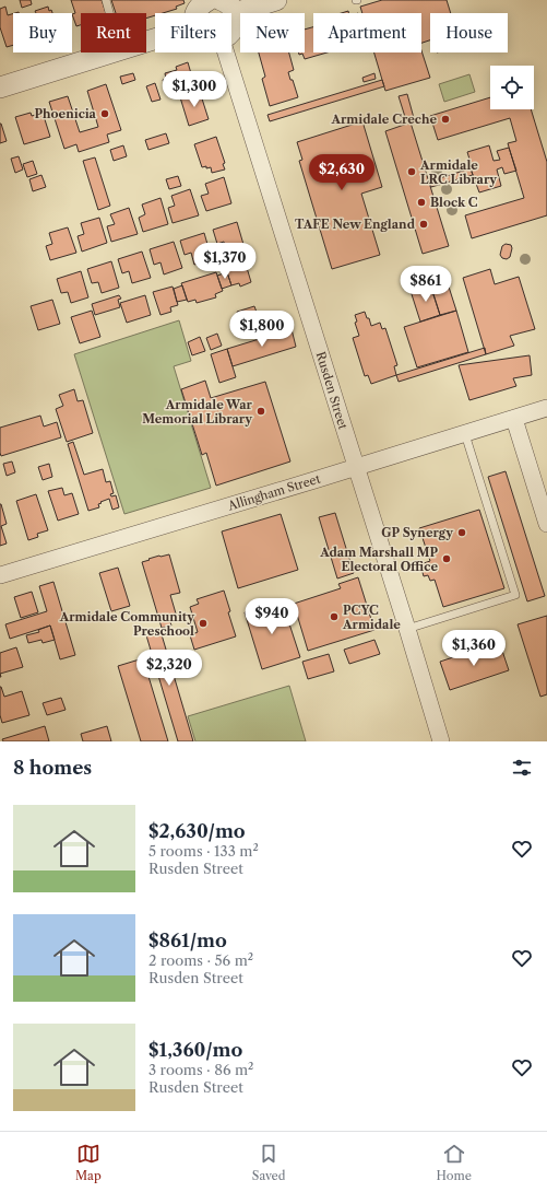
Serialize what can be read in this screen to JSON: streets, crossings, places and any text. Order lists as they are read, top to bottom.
{
  "streets": {
    "street": ["Rusden Street", "Allingham Street"]
  },
  "crossings": [
    ["Rusden Street", "Allingham Street"]
  ],
  "places": [
    "Phoenicia",
    "Armidale Creche",
    "Armidale LRC Library",
    "Block C",
    "TAFE New England",
    "Armidale War Memorial Library",
    "GP Synergy",
    "Adam Marshall MP Electoral Office",
    "PCYC Armidale",
    "Armidale Community Preschool"
  ],
  "page": {
    "chip": [
      "Buy",
      "Rent",
      "Filters",
      "New",
      "Apartment",
      "House"
    ],
    "price": [
      "$1,300",
      "$2,630",
      "$1,370",
      "$861",
      "$1,800",
      "$940",
      "$1,360",
      "$2,320"
    ],
    "heading": "8 homes",
    "list": [
      {
        "name": "$2,630/mo",
        "note": "5 rooms · 133 m² · Rusden Street"
      },
      {
        "name": "$861/mo",
        "note": "2 rooms · 56 m² · Rusden Street"
      },
      {
        "name": "$1,360/mo",
        "note": "3 rooms · 86 m² · Rusden Street"
      }
    ],
    "tabs": ["Map", "Saved", "Home"]
  }
}
